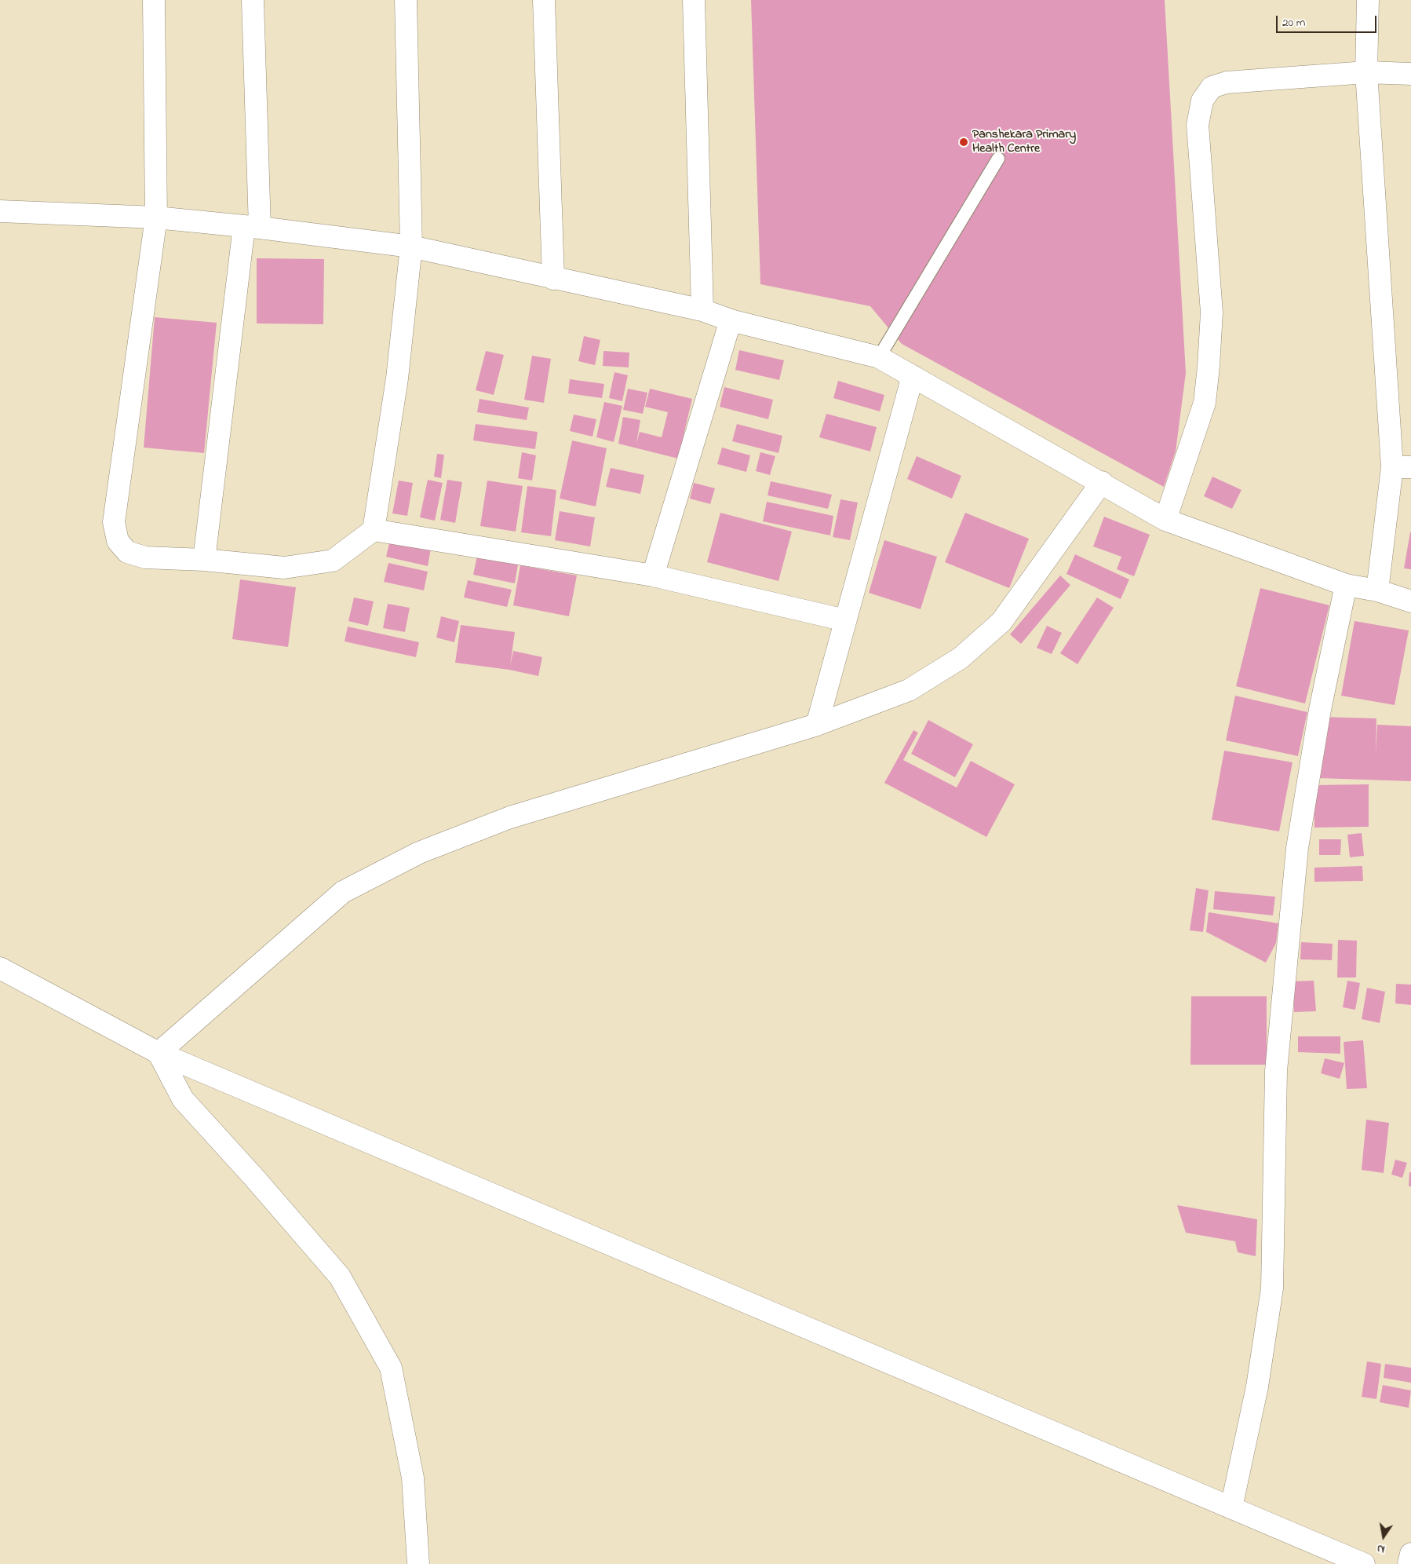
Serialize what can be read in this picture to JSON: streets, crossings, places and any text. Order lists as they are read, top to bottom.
{
  "places": ["Panshekara Primary Health Centre"],
  "scale_bar": "20 m",
  "north": "bottom"
}
